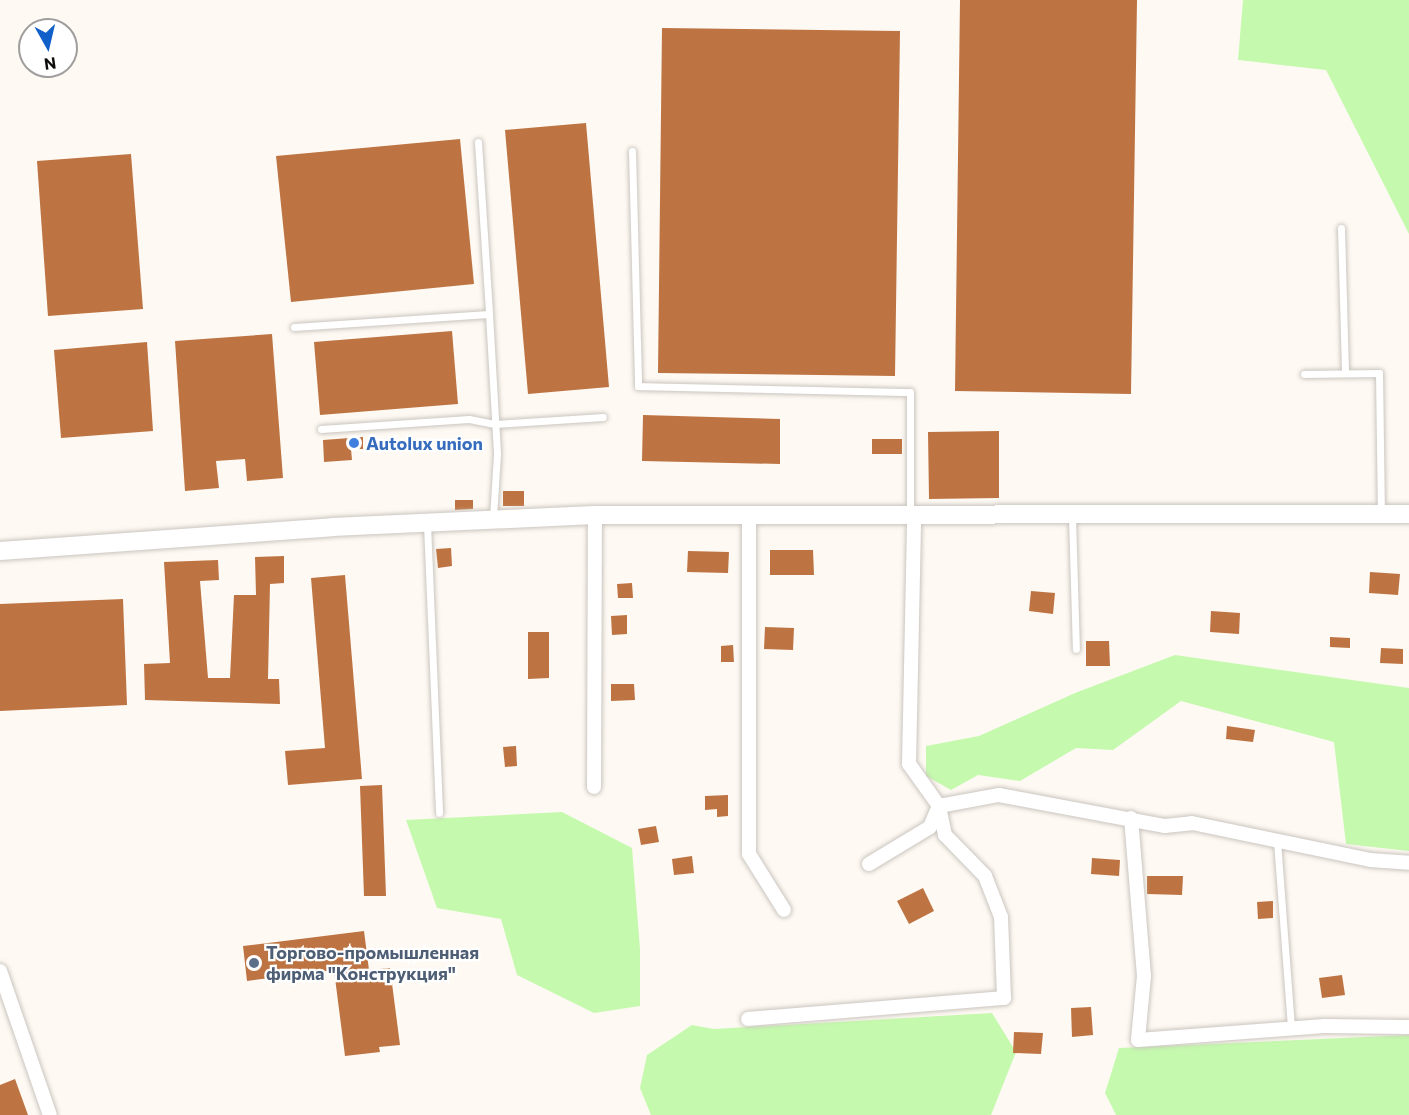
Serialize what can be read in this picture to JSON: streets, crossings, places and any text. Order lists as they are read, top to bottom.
{
  "places": ["Autolux union", "Торгово-промышленная фирма \"Конструкция\""],
  "north": "bottom"
}
